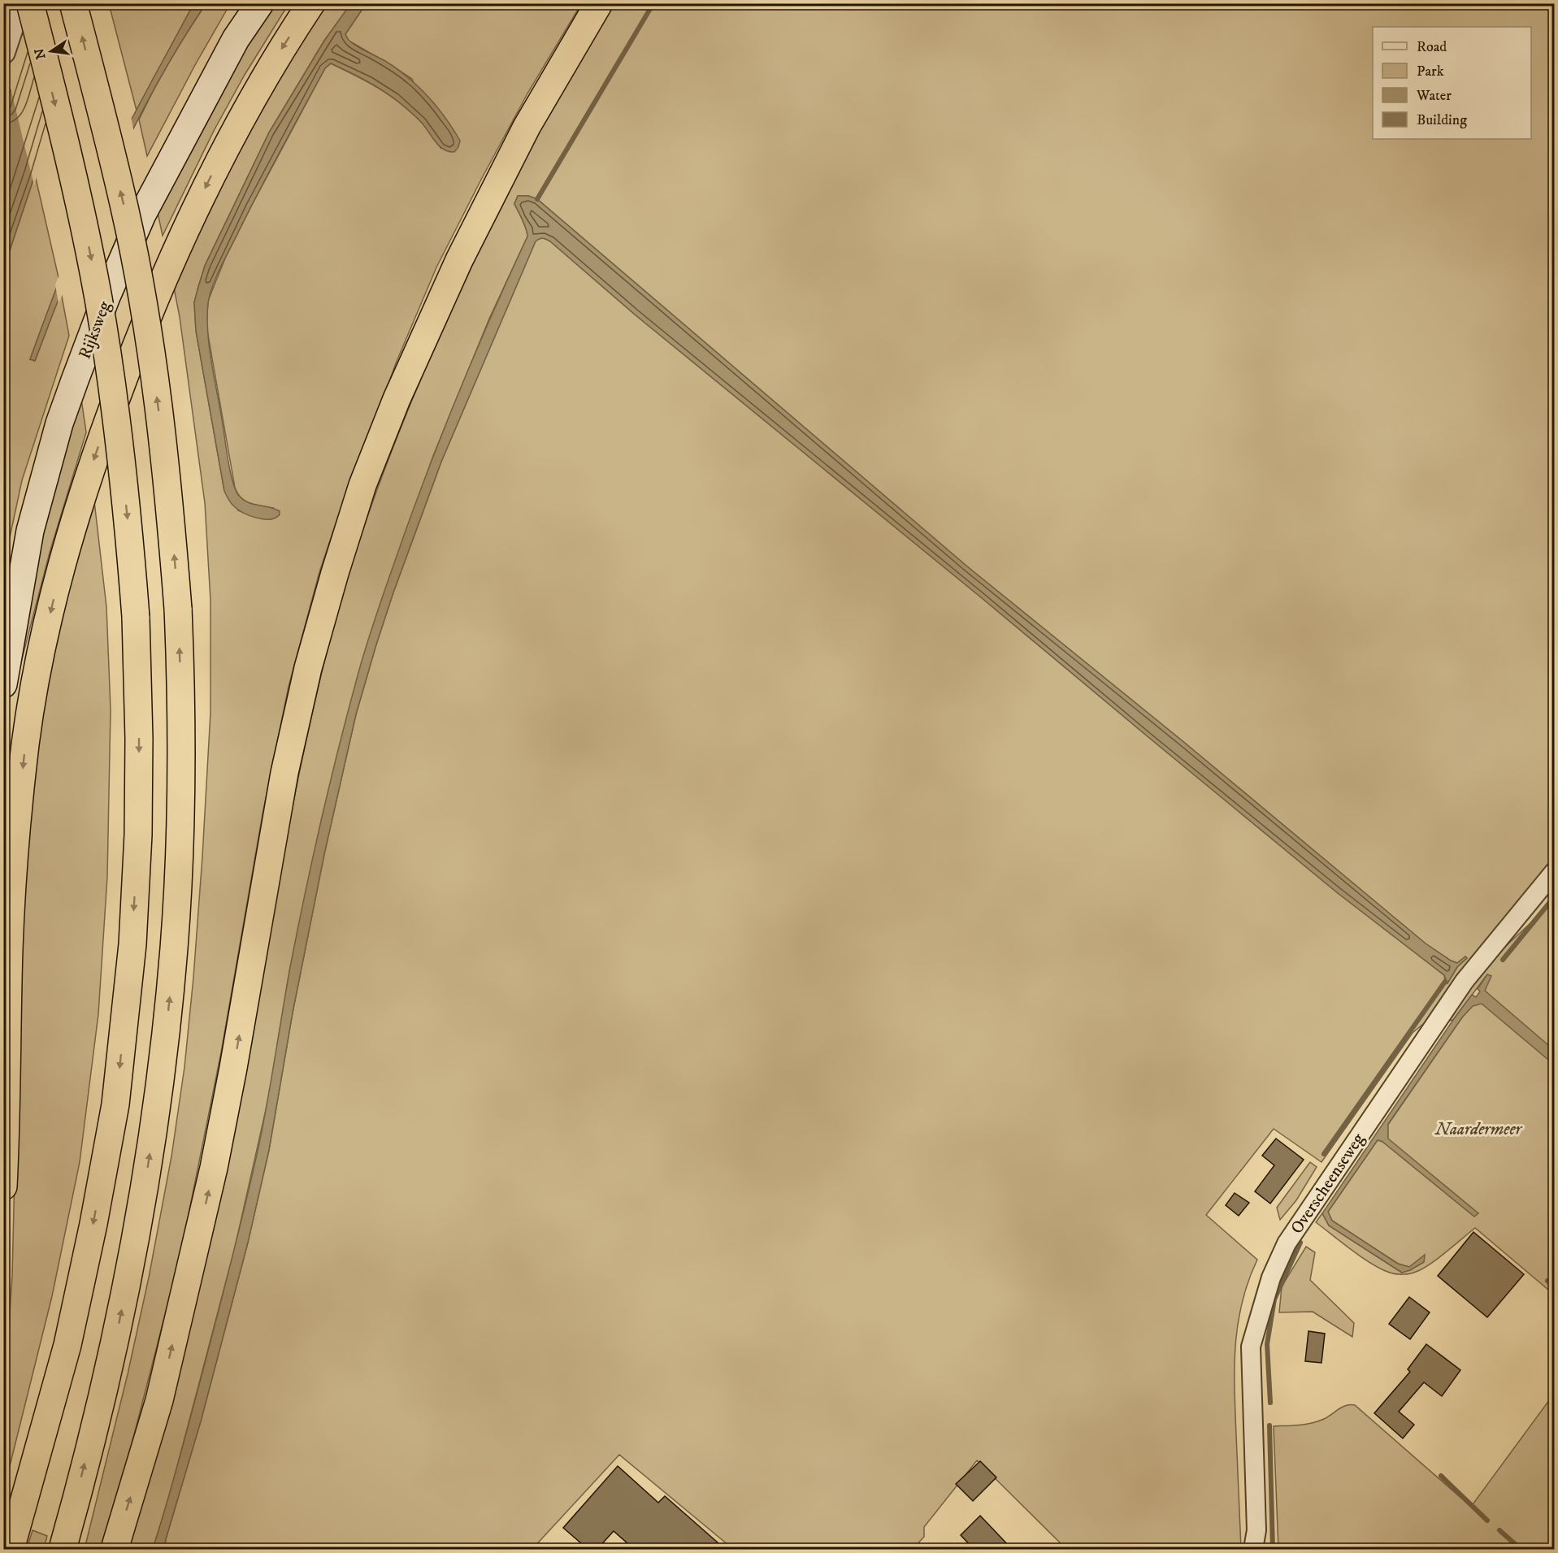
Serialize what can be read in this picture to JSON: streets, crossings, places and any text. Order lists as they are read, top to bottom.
{
  "streets": {
    "main road": ["Rijksweg"],
    "street": ["Overscheenseweg"]
  },
  "parks": ["Naardermeer"],
  "legend": [
    "Road",
    "Park",
    "Water",
    "Building"
  ],
  "north": "left"
}
